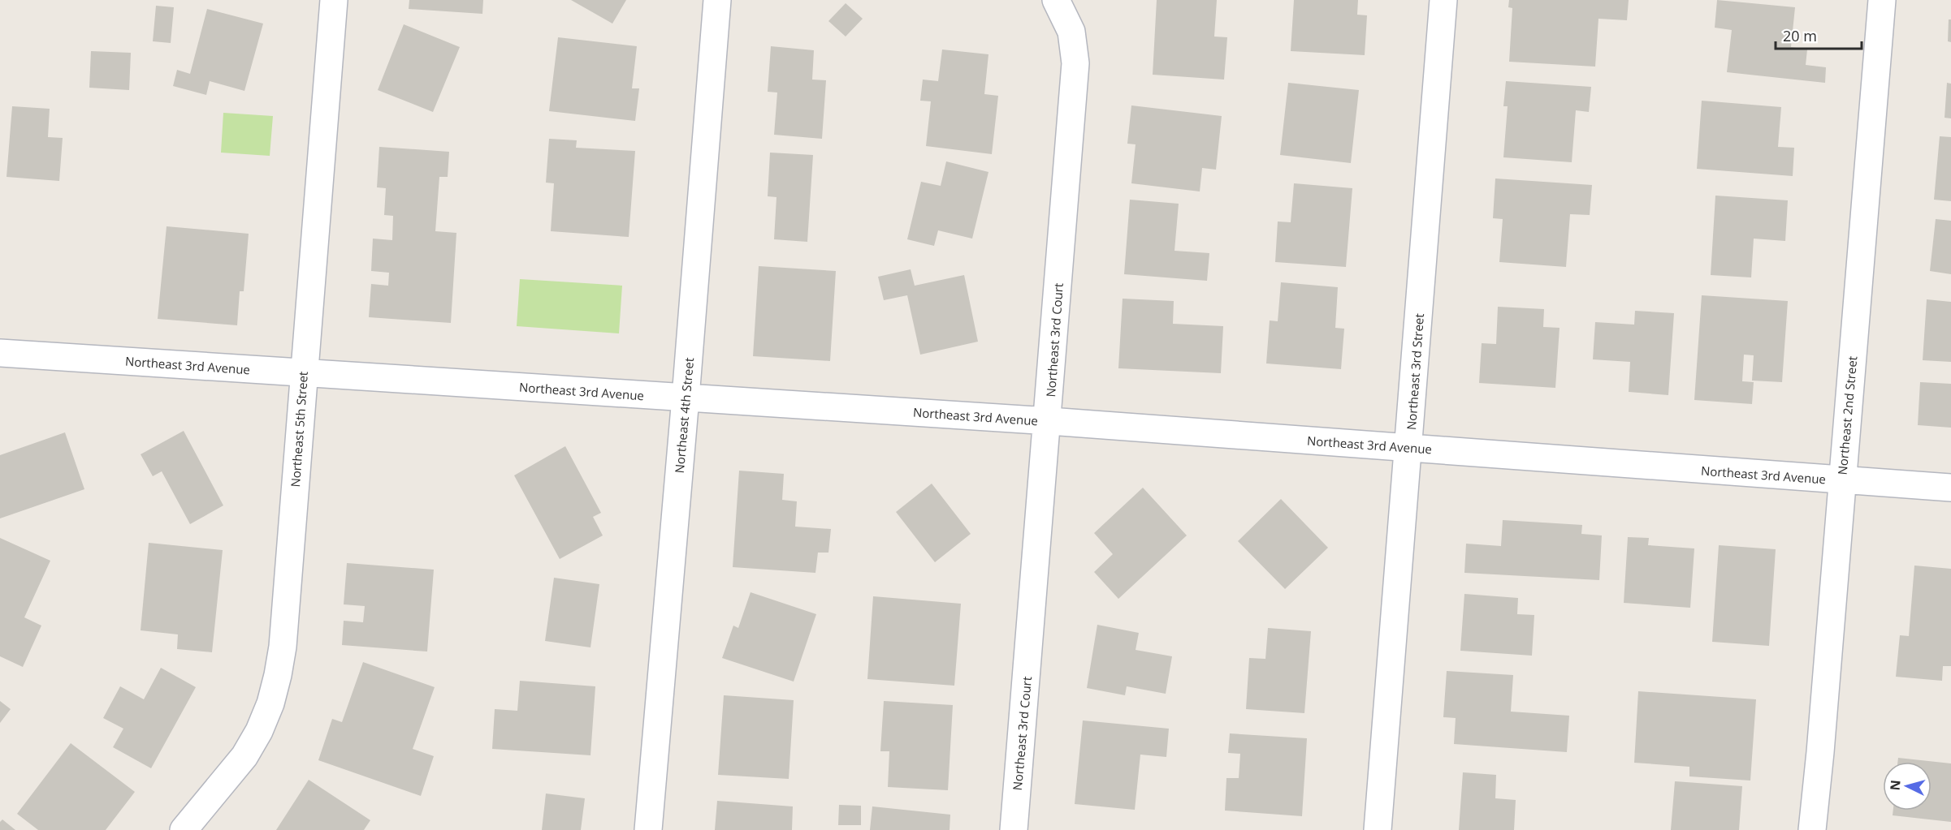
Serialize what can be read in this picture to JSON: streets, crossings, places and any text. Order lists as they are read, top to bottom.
{
  "streets": {
    "street": [
      "Northeast 3rd Court",
      "Northeast 3rd Avenue",
      "Northeast 3rd Street",
      "Northeast 4th Street",
      "Northeast 2nd Street",
      "Northeast 5th Street"
    ]
  },
  "crossings": [
    ["Northeast 3rd Court", "Northeast 3rd Avenue"],
    ["Northeast 3rd Avenue", "Northeast 3rd Street"],
    ["Northeast 3rd Avenue", "Northeast 4th Street"],
    ["Northeast 3rd Avenue", "Northeast 2nd Street"],
    ["Northeast 3rd Avenue", "Northeast 5th Street"]
  ],
  "scale_bar": "20 m",
  "north": "left"
}
